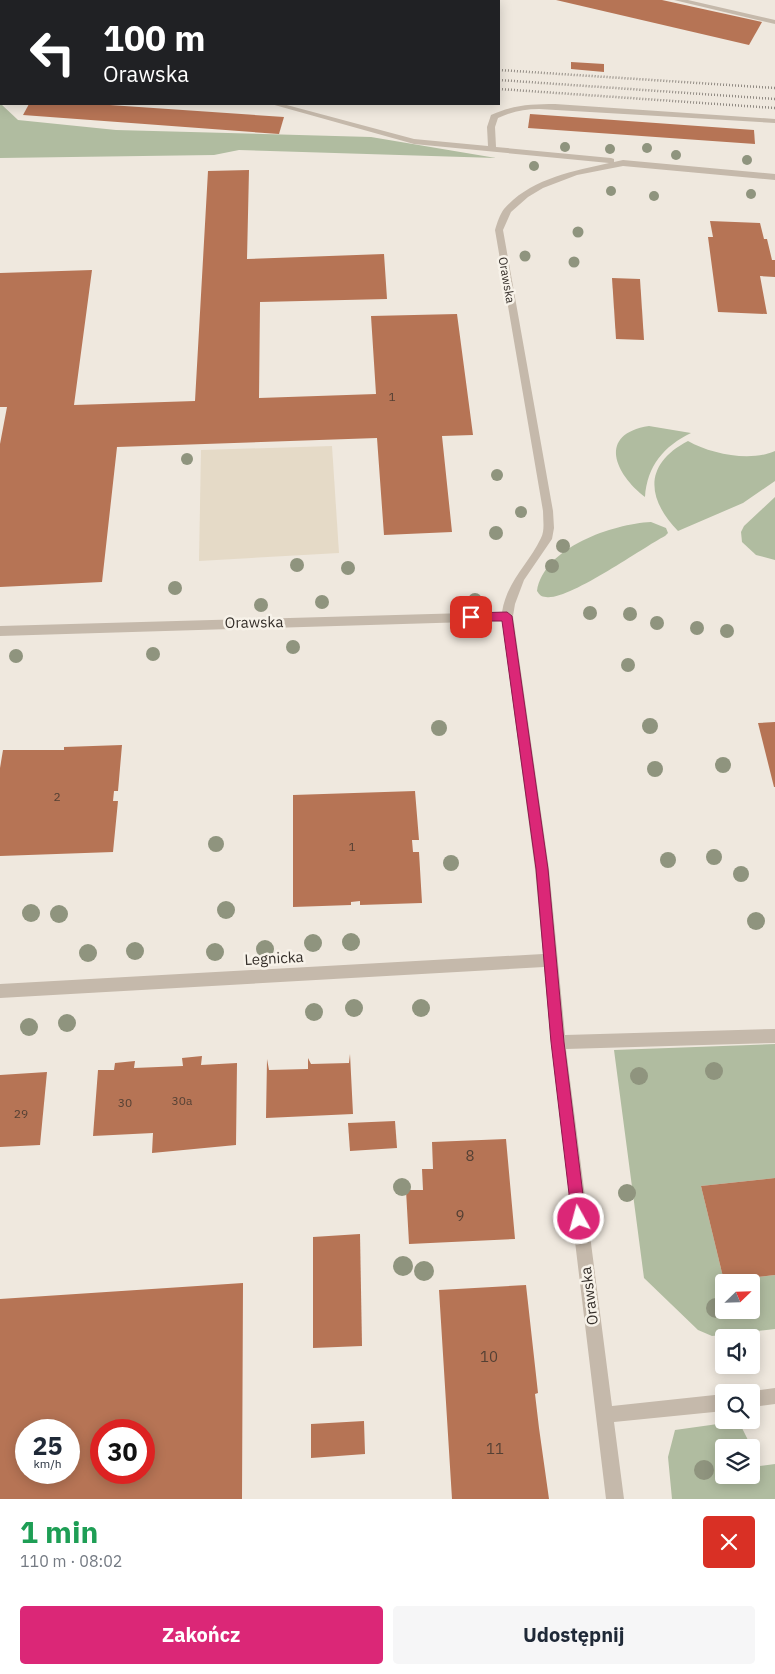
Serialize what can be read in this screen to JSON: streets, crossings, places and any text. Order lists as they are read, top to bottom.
{
  "streets": {
    "street": ["Orawska", "Legnicka"]
  },
  "crossings": [
    ["Orawska", "Legnicka"]
  ],
  "house_numbers": [
    "1",
    "2",
    "1",
    "30a",
    "30",
    "29",
    "8",
    "9",
    "10",
    "11"
  ],
  "north": "top right",
  "page": {
    "turn": ["100 m", "Orawska"],
    "speed": "25 km/h",
    "limit": "30",
    "heading": ["1 min", "110 m · 08:02"],
    "buttons": ["Zakończ", "Udostępnij"]
  }
}
